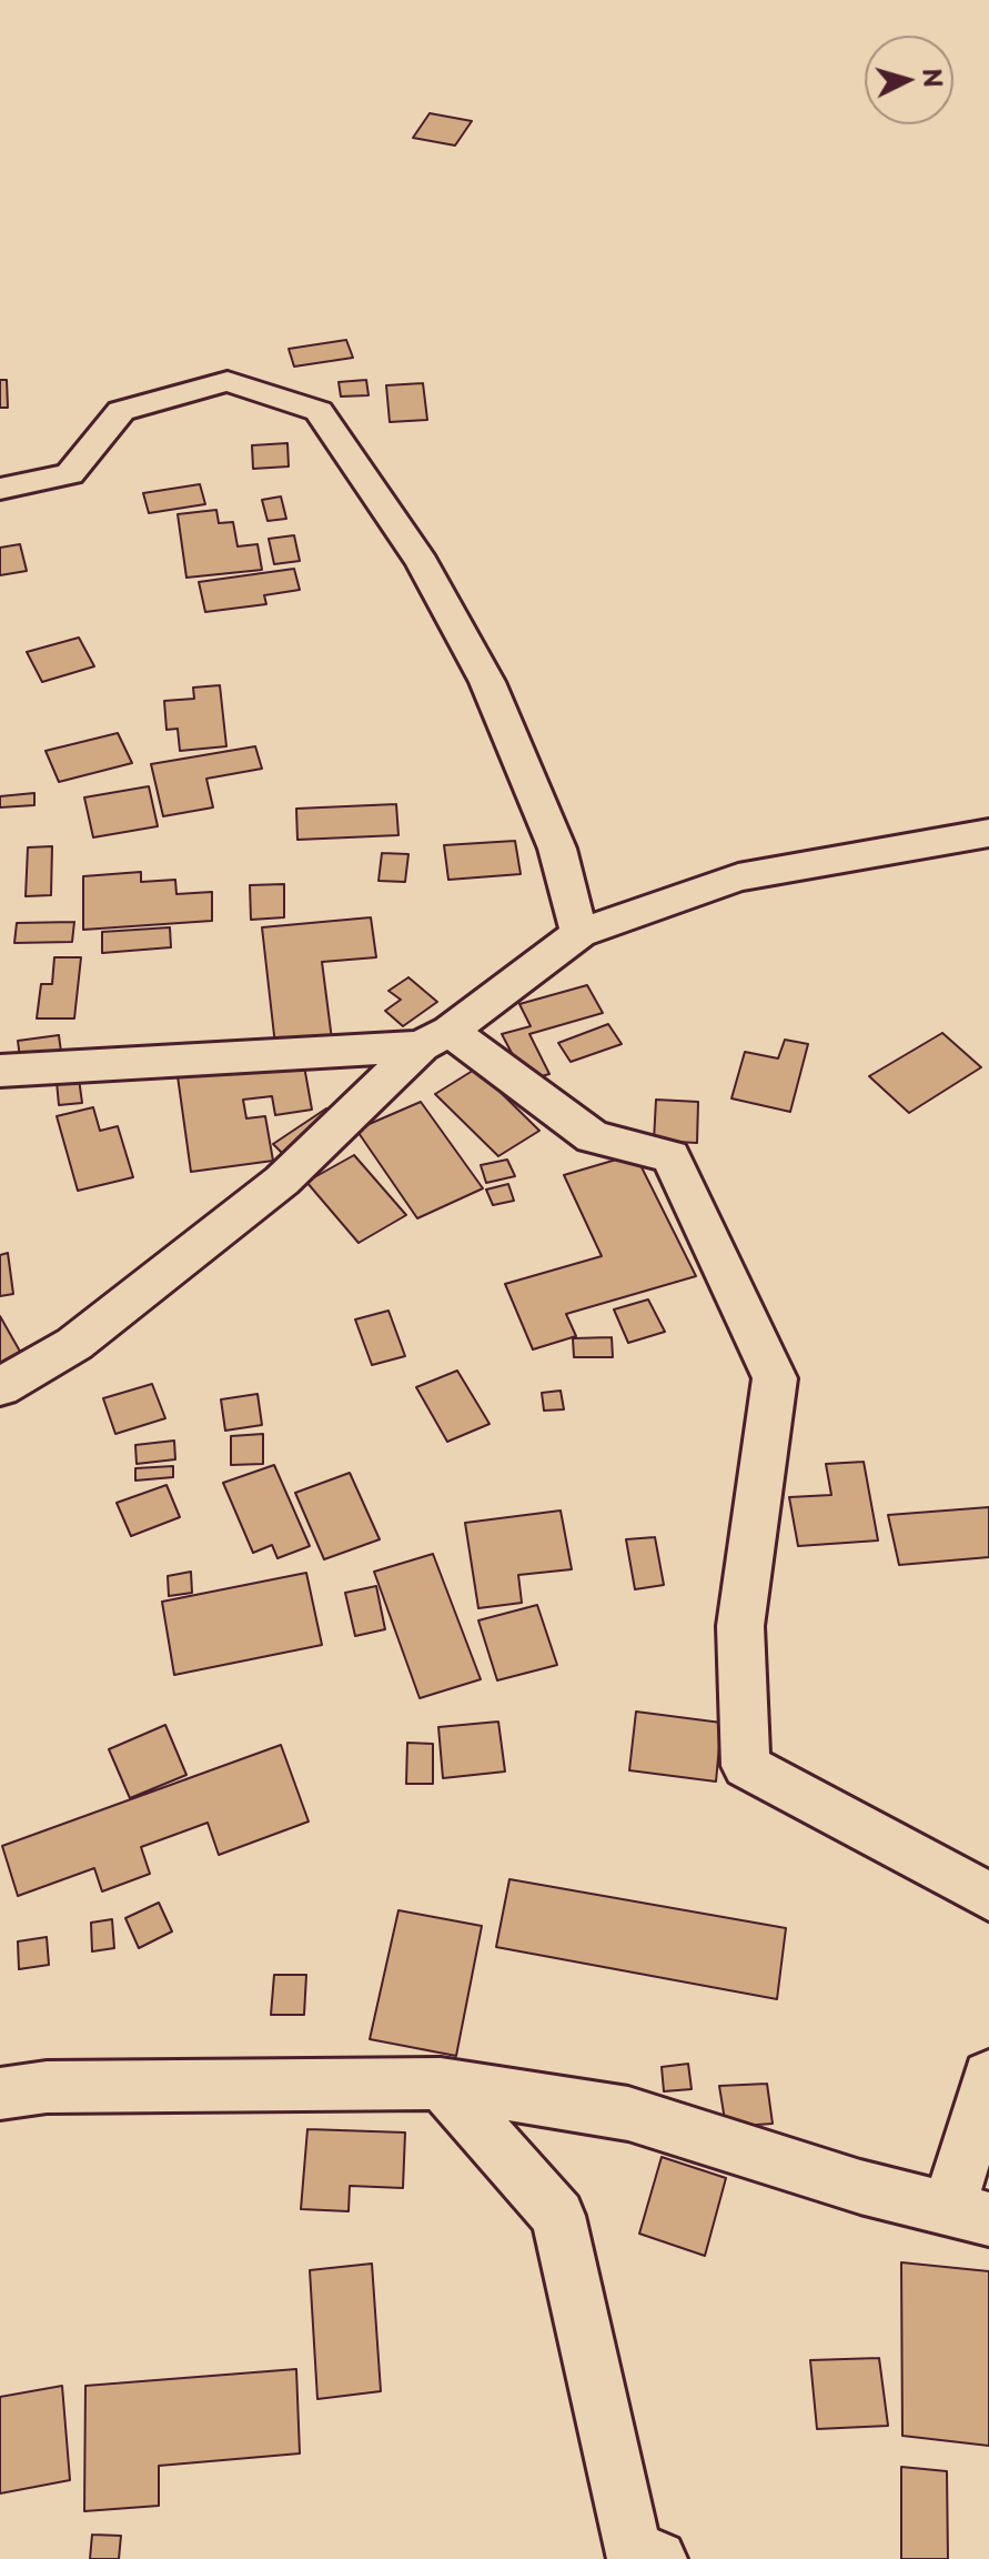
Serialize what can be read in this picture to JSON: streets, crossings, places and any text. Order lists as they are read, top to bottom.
{
  "north": "right"
}
